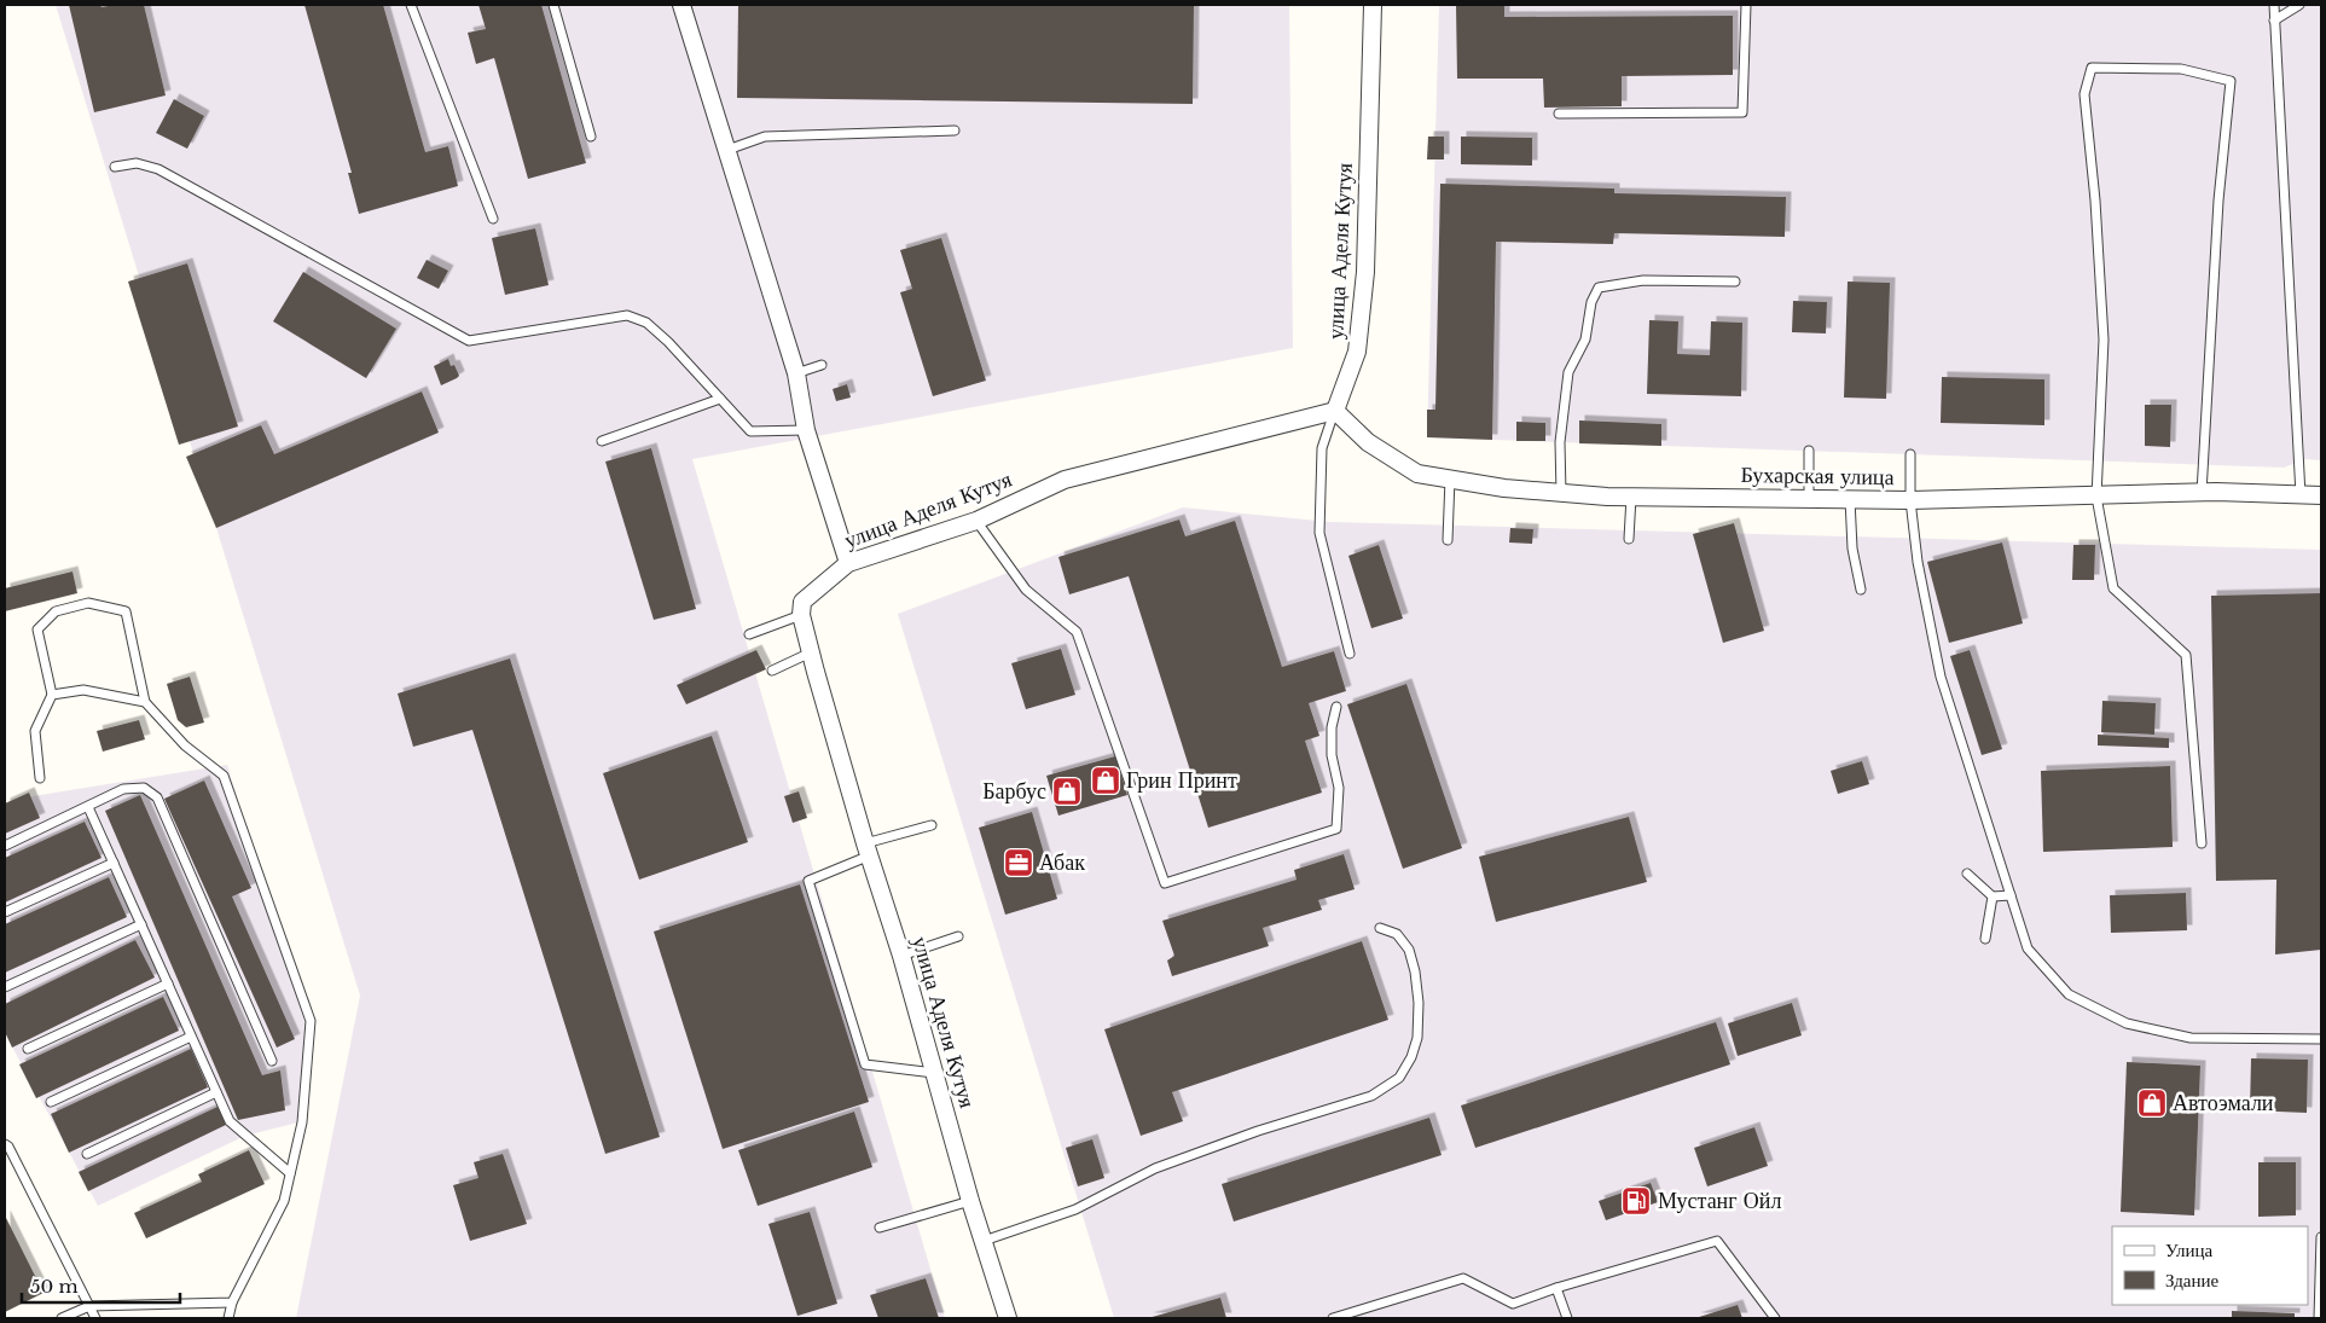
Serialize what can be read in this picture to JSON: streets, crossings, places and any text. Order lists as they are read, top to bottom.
{
  "streets": {
    "street": ["улица Аделя Кутуя", "Бухарская улица"]
  },
  "crossings": [
    ["улица Аделя Кутуя", "Бухарская улица"]
  ],
  "places": {
    "shop": ["Грин Принт", "Барбус", "Автоэмали"],
    "office": ["Абак"],
    "fuel station": ["Мустанг Ойл"]
  },
  "legend": ["Улица", "Здание"],
  "scale_bar": "50 m"
}
